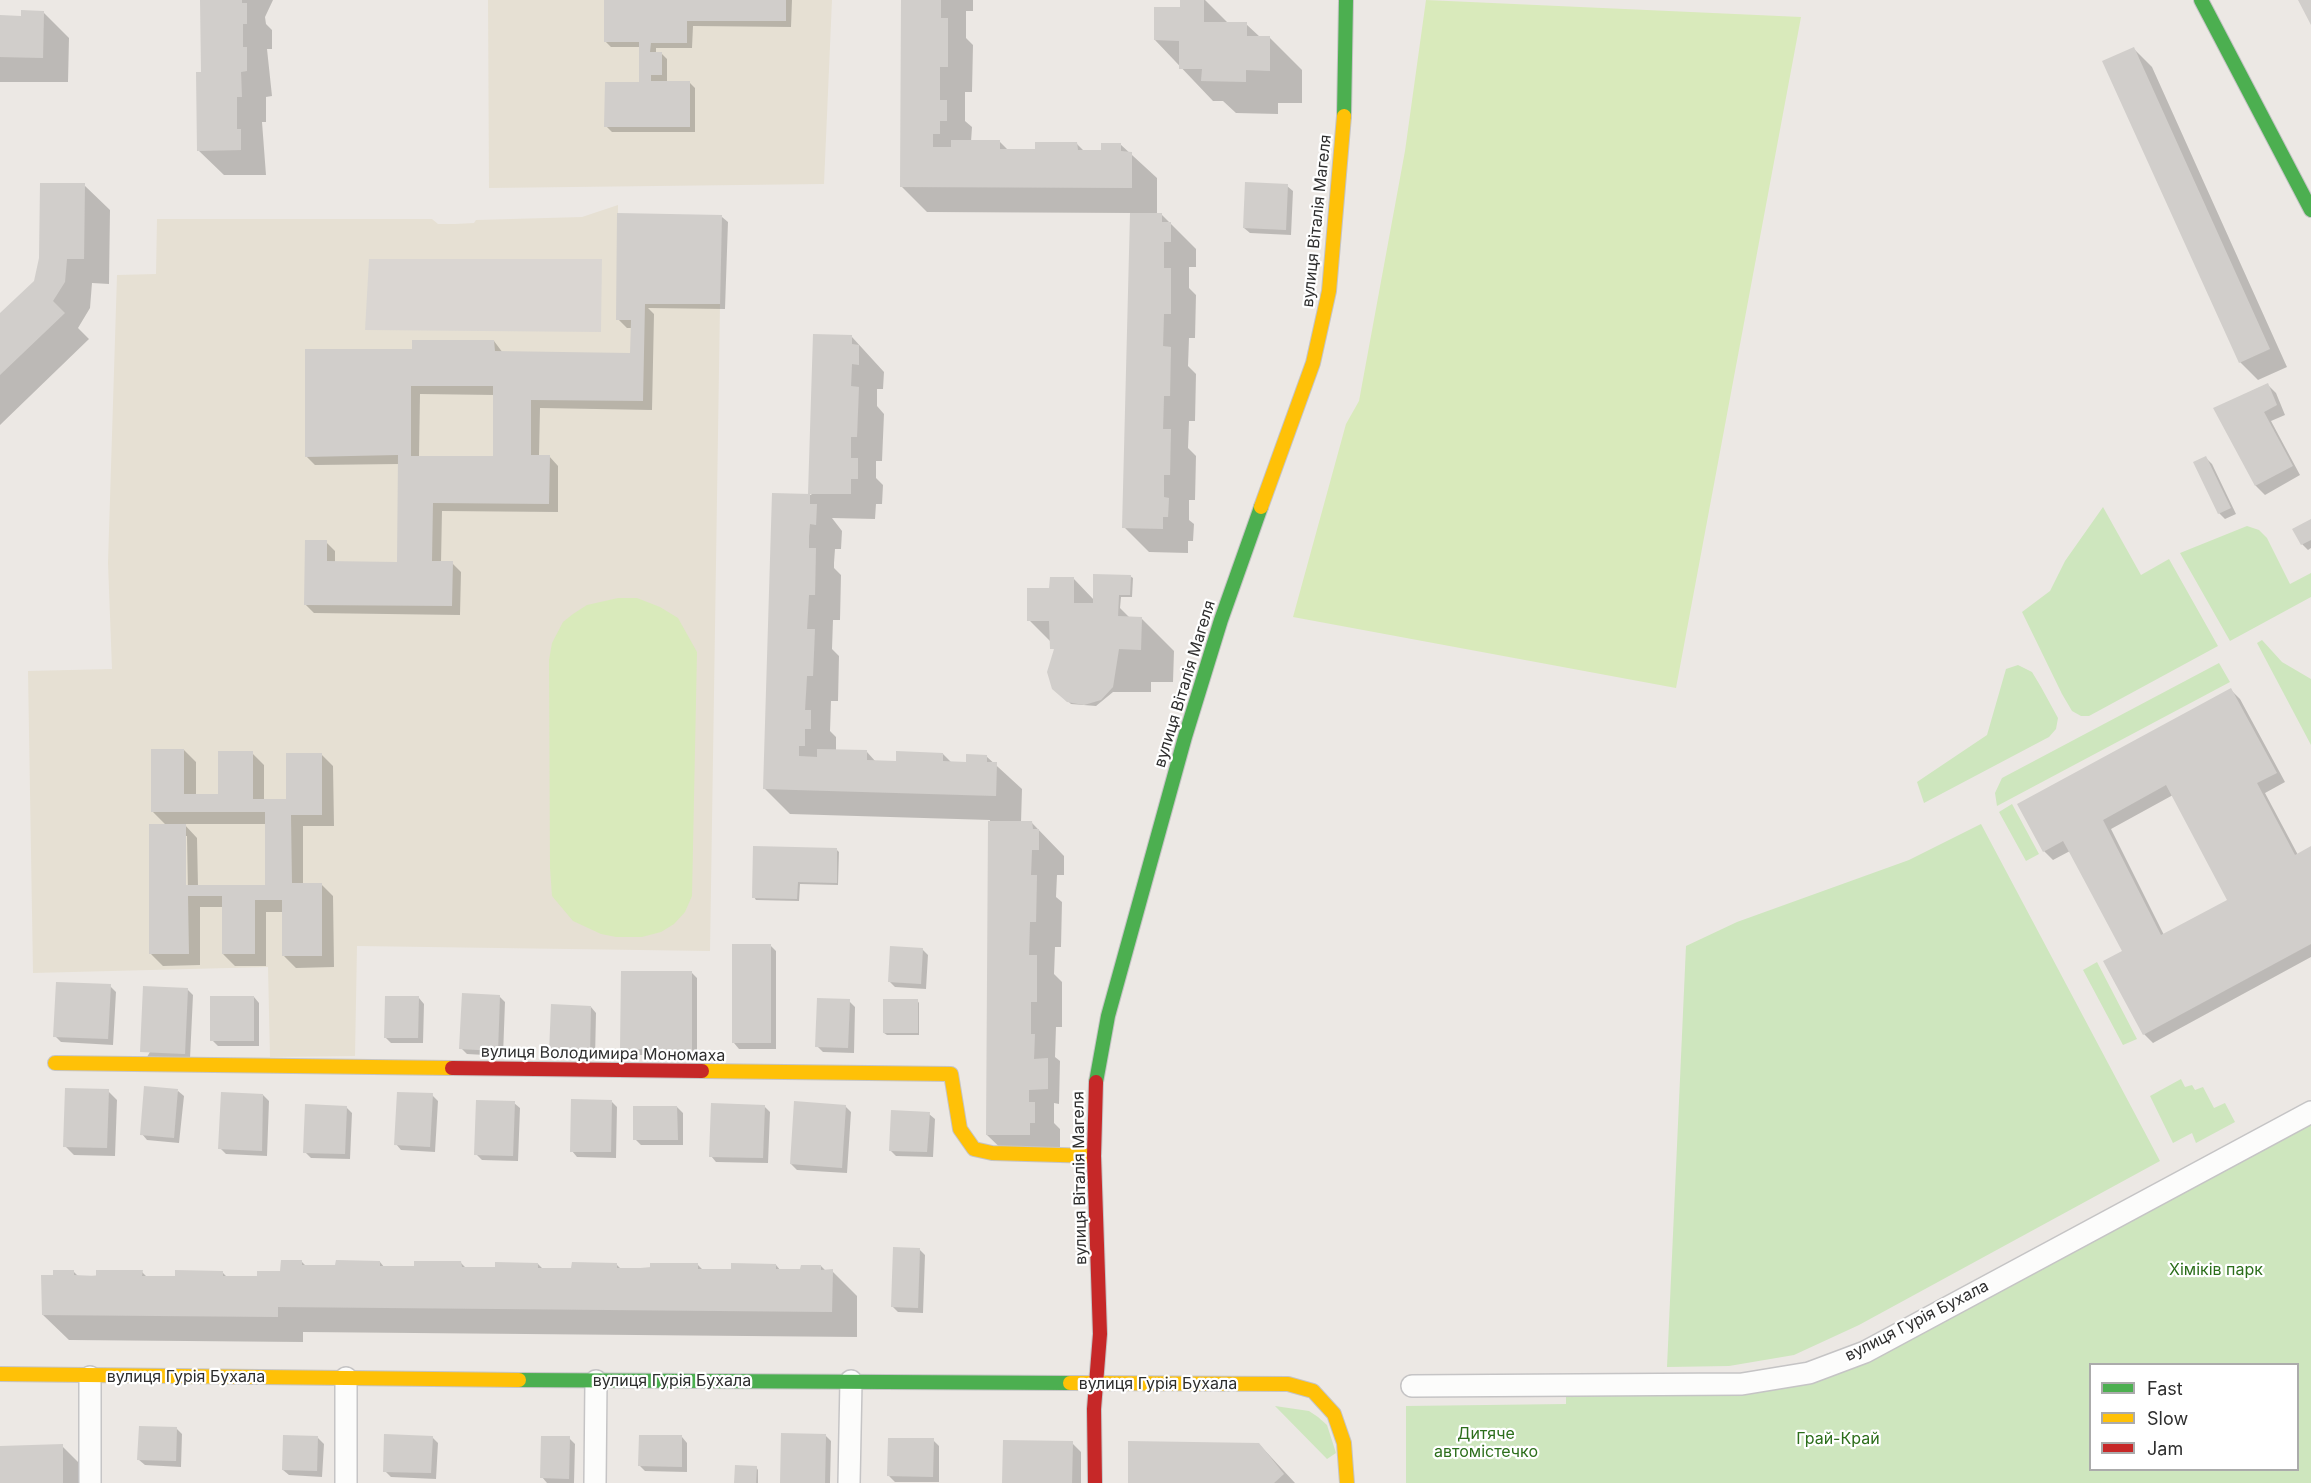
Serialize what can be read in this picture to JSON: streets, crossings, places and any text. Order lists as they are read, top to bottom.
{
  "streets": {
    "street": ["вулиця Віталія Магеля", "вулиця Володимира Мономаха", "вулиця Гурія Бухала"]
  },
  "crossings": [
    ["вулиця Віталія Магеля", "вулиця Володимира Мономаха"],
    ["вулиця Віталія Магеля", "вулиця Гурія Бухала"]
  ],
  "parks": ["Хіміків парк", "Дитяче автомістечко", "Грай-Край"],
  "legend": ["Fast", "Slow", "Jam"]
}
